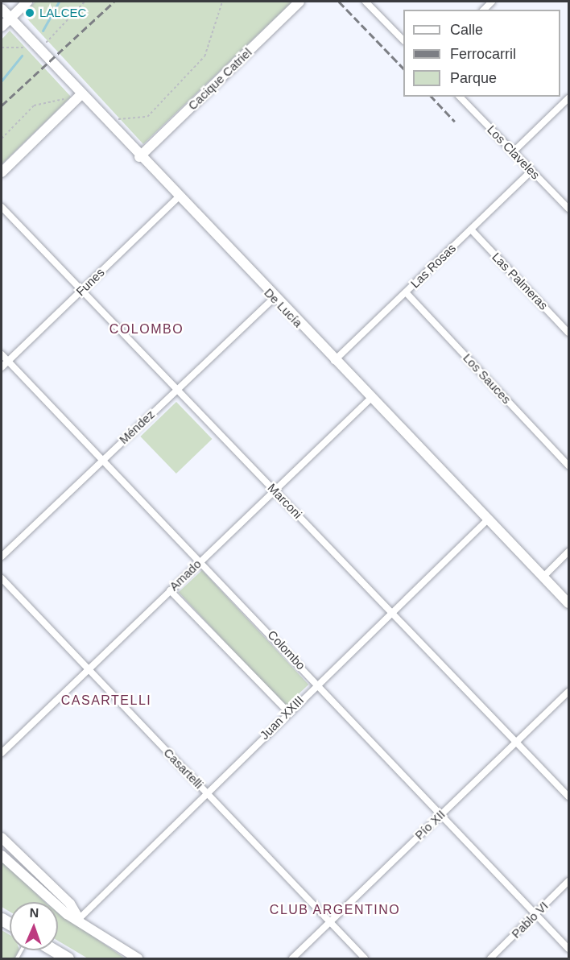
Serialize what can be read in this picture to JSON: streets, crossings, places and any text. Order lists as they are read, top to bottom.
{
  "streets": {
    "street": [
      "Cacique Catriel",
      "Los Claveles",
      "Las Rosas",
      "Las Palmeras",
      "Funes",
      "De Lucía",
      "Los Sauces",
      "Méndez",
      "Marconi",
      "Amado",
      "Colombo",
      "Juan XXIII",
      "Casartelli",
      "Pío XII",
      "Pablo VI"
    ]
  },
  "crossings": [
    ["Cacique Catriel", "De Lucía"],
    ["Los Claveles", "Las Rosas"],
    ["Las Rosas", "Las Palmeras"],
    ["Las Rosas", "De Lucía"],
    ["Las Rosas", "Los Sauces"],
    ["Funes", "De Lucía"],
    ["Funes", "Marconi"],
    ["Funes", "Colombo"],
    ["De Lucía", "Méndez"],
    ["De Lucía", "Amado"],
    ["De Lucía", "Juan XXIII"],
    ["Méndez", "Marconi"],
    ["Méndez", "Colombo"],
    ["Marconi", "Amado"],
    ["Marconi", "Juan XXIII"],
    ["Marconi", "Pío XII"],
    ["Amado", "Colombo"],
    ["Amado", "Casartelli"],
    ["Colombo", "Juan XXIII"],
    ["Colombo", "Pío XII"],
    ["Colombo", "Pablo VI"],
    ["Juan XXIII", "Casartelli"],
    ["Casartelli", "Pío XII"]
  ],
  "districts": ["COLOMBO", "CASARTELLI", "CLUB ARGENTINO"],
  "places": ["LALCEC"],
  "legend": ["Calle", "Ferrocarril", "Parque"],
  "north": "top"
}
